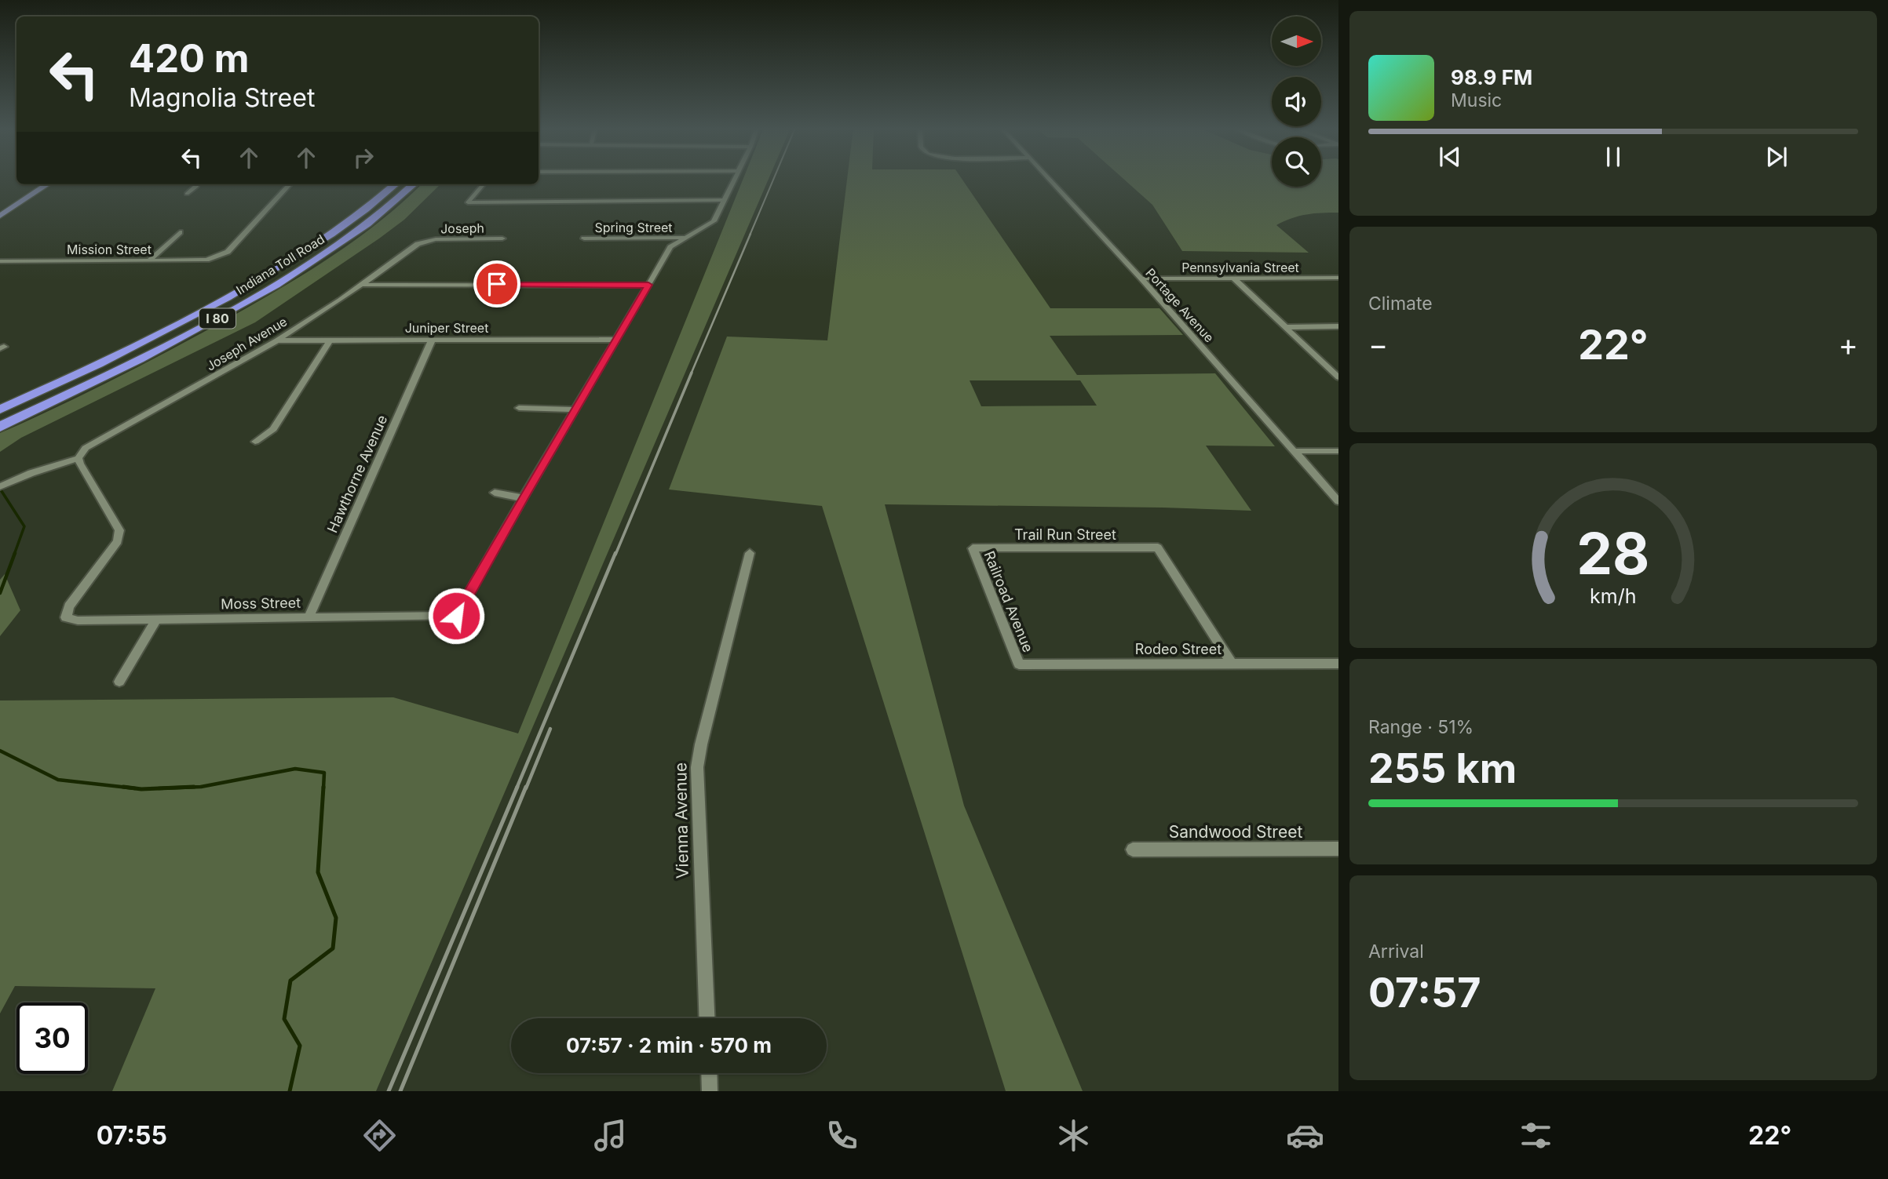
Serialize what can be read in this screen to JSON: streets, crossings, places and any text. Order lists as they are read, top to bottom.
{
  "streets": {
    "highway": ["Indiana Toll Road", "I 80"],
    "street": [
      "Spring Street",
      "Joseph",
      "Mission Street",
      "Pennsylvania Street",
      "Portage Avenue",
      "Juniper Street",
      "Joseph Avenue",
      "Hawthorne Avenue",
      "Trail Run Street",
      "Railroad Avenue",
      "Moss Street",
      "Rodeo Street",
      "Vienna Avenue",
      "Sandwood Street"
    ]
  },
  "crossings": [
    ["Joseph", "Joseph Avenue"],
    ["Pennsylvania Street", "Portage Avenue"],
    ["Juniper Street", "Joseph Avenue"],
    ["Juniper Street", "Hawthorne Avenue"],
    ["Joseph Avenue", "Moss Street"],
    ["Hawthorne Avenue", "Moss Street"],
    ["Trail Run Street", "Railroad Avenue"],
    ["Trail Run Street", "Rodeo Street"],
    ["Railroad Avenue", "Rodeo Street"]
  ],
  "north": "right",
  "page": {
    "turn": ["420 m", "Magnolia Street"],
    "song": ["98.9 FM", "Music"],
    "tile": [
      "Climate",
      ["Range · 51%", "255 km"],
      ["Arrival", "07:57"]
    ],
    "heat": ["−", "22°", "+"],
    "limit": "30",
    "trip": "07:57 · 2 min · 570 m",
    "tabs": ["07:55", "22°"],
    "gauge": ["28", "km/h"]
  }
}
